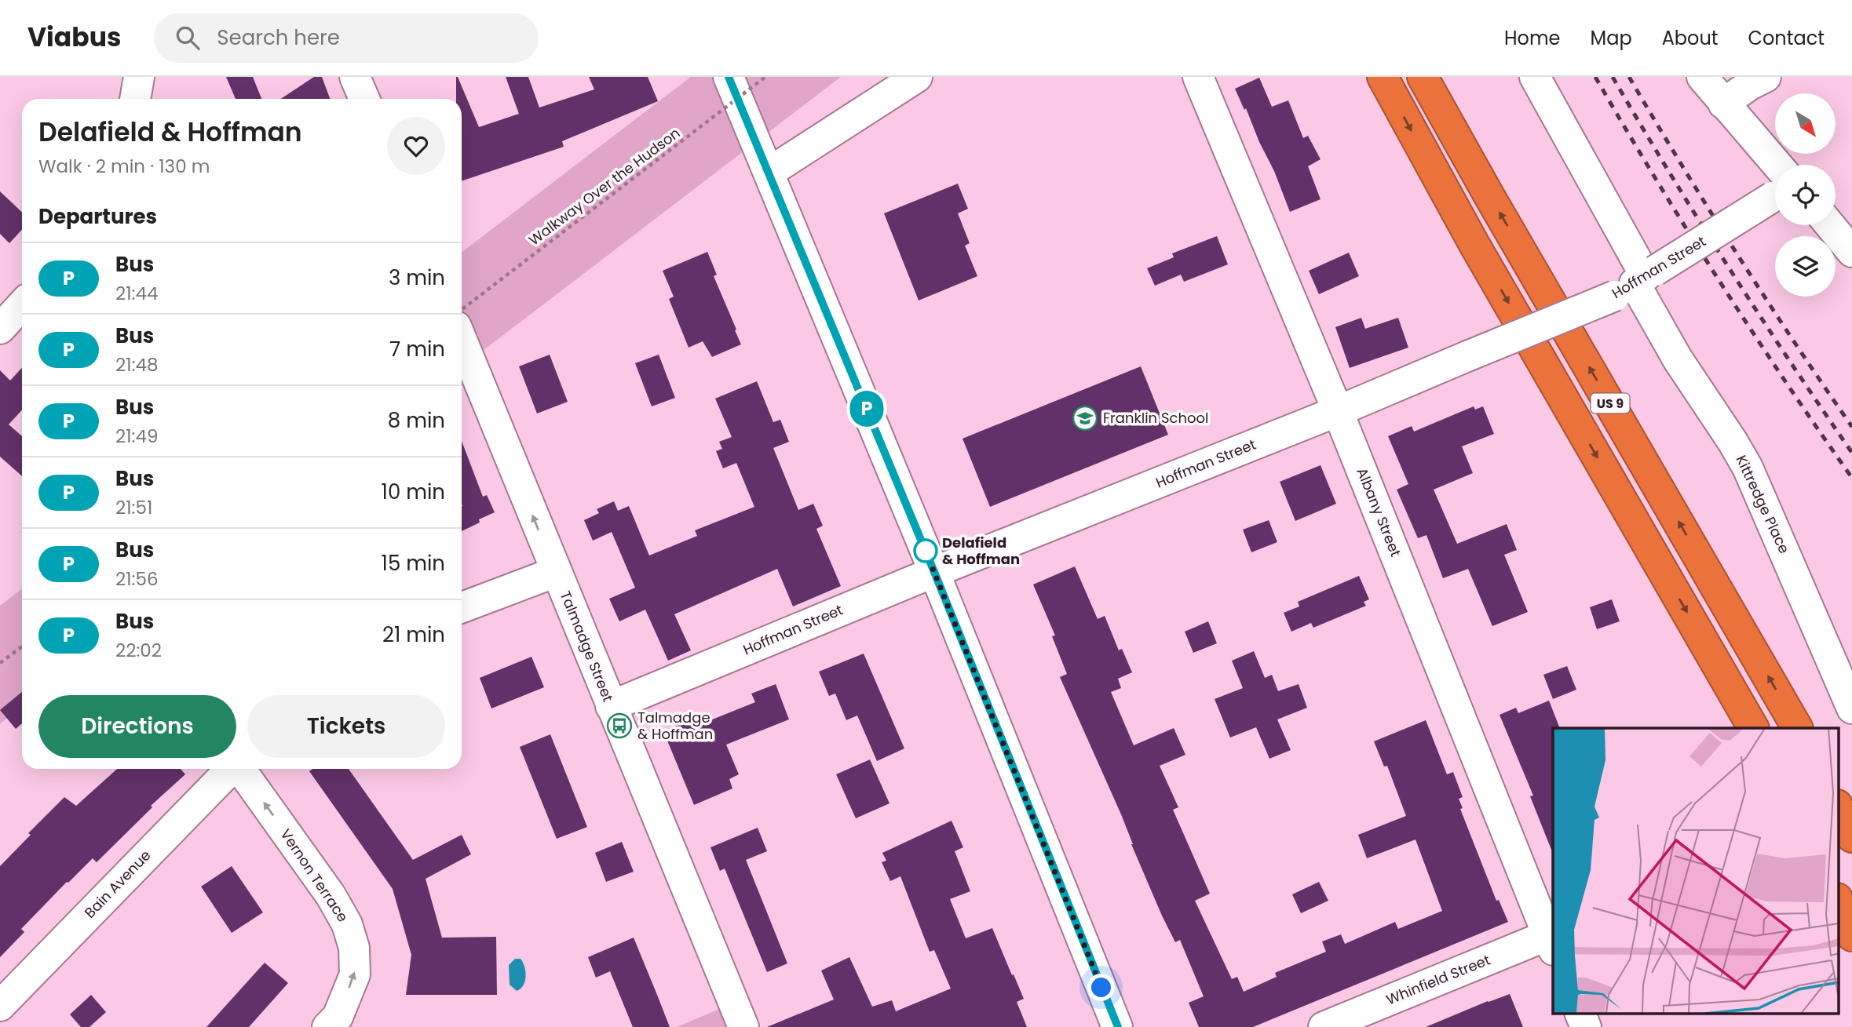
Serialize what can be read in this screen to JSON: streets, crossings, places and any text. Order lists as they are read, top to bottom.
{
  "streets": {
    "highway": ["US 9"],
    "street": [
      "Hoffman Street",
      "Kittredge Place",
      "Albany Street",
      "Talmadge Street",
      "Vernon Terrace",
      "Bain Avenue",
      "Whinfield Street"
    ],
    "path": ["Walkway Over the Hudson"]
  },
  "crossings": [
    ["Hoffman Street", "Kittredge Place"],
    ["Hoffman Street", "Albany Street"],
    ["Hoffman Street", "Talmadge Street"],
    ["Albany Street", "Whinfield Street"]
  ],
  "one_way": ["Vernon Terrace"],
  "places": {
    "school or university": ["Franklin School"],
    "other": ["Delafield & Hoffman"],
    "bus stop": ["Talmadge & Hoffman"]
  },
  "lines": ["bus line P"],
  "north": "bottom right",
  "page": {
    "header": "Viabus",
    "search": "Search here",
    "nav": [
      "Home",
      "Map",
      "About",
      "Contact"
    ],
    "on_map": "P",
    "heading": [
      ["Delafield & Hoffman", "Walk · 2 min · 130 m"],
      "Departures"
    ],
    "list": [
      {
        "mark": "P",
        "name": "Bus",
        "note": "21:44",
        "value": "3 min"
      },
      {
        "mark": "P",
        "name": "Bus",
        "note": "21:48",
        "value": "7 min"
      },
      {
        "mark": "P",
        "name": "Bus",
        "note": "21:49",
        "value": "8 min"
      },
      {
        "mark": "P",
        "name": "Bus",
        "note": "21:51",
        "value": "10 min"
      },
      {
        "mark": "P",
        "name": "Bus",
        "note": "21:56",
        "value": "15 min"
      },
      {
        "mark": "P",
        "name": "Bus",
        "note": "22:02",
        "value": "21 min"
      }
    ],
    "buttons": ["Directions", "Tickets"]
  }
}
